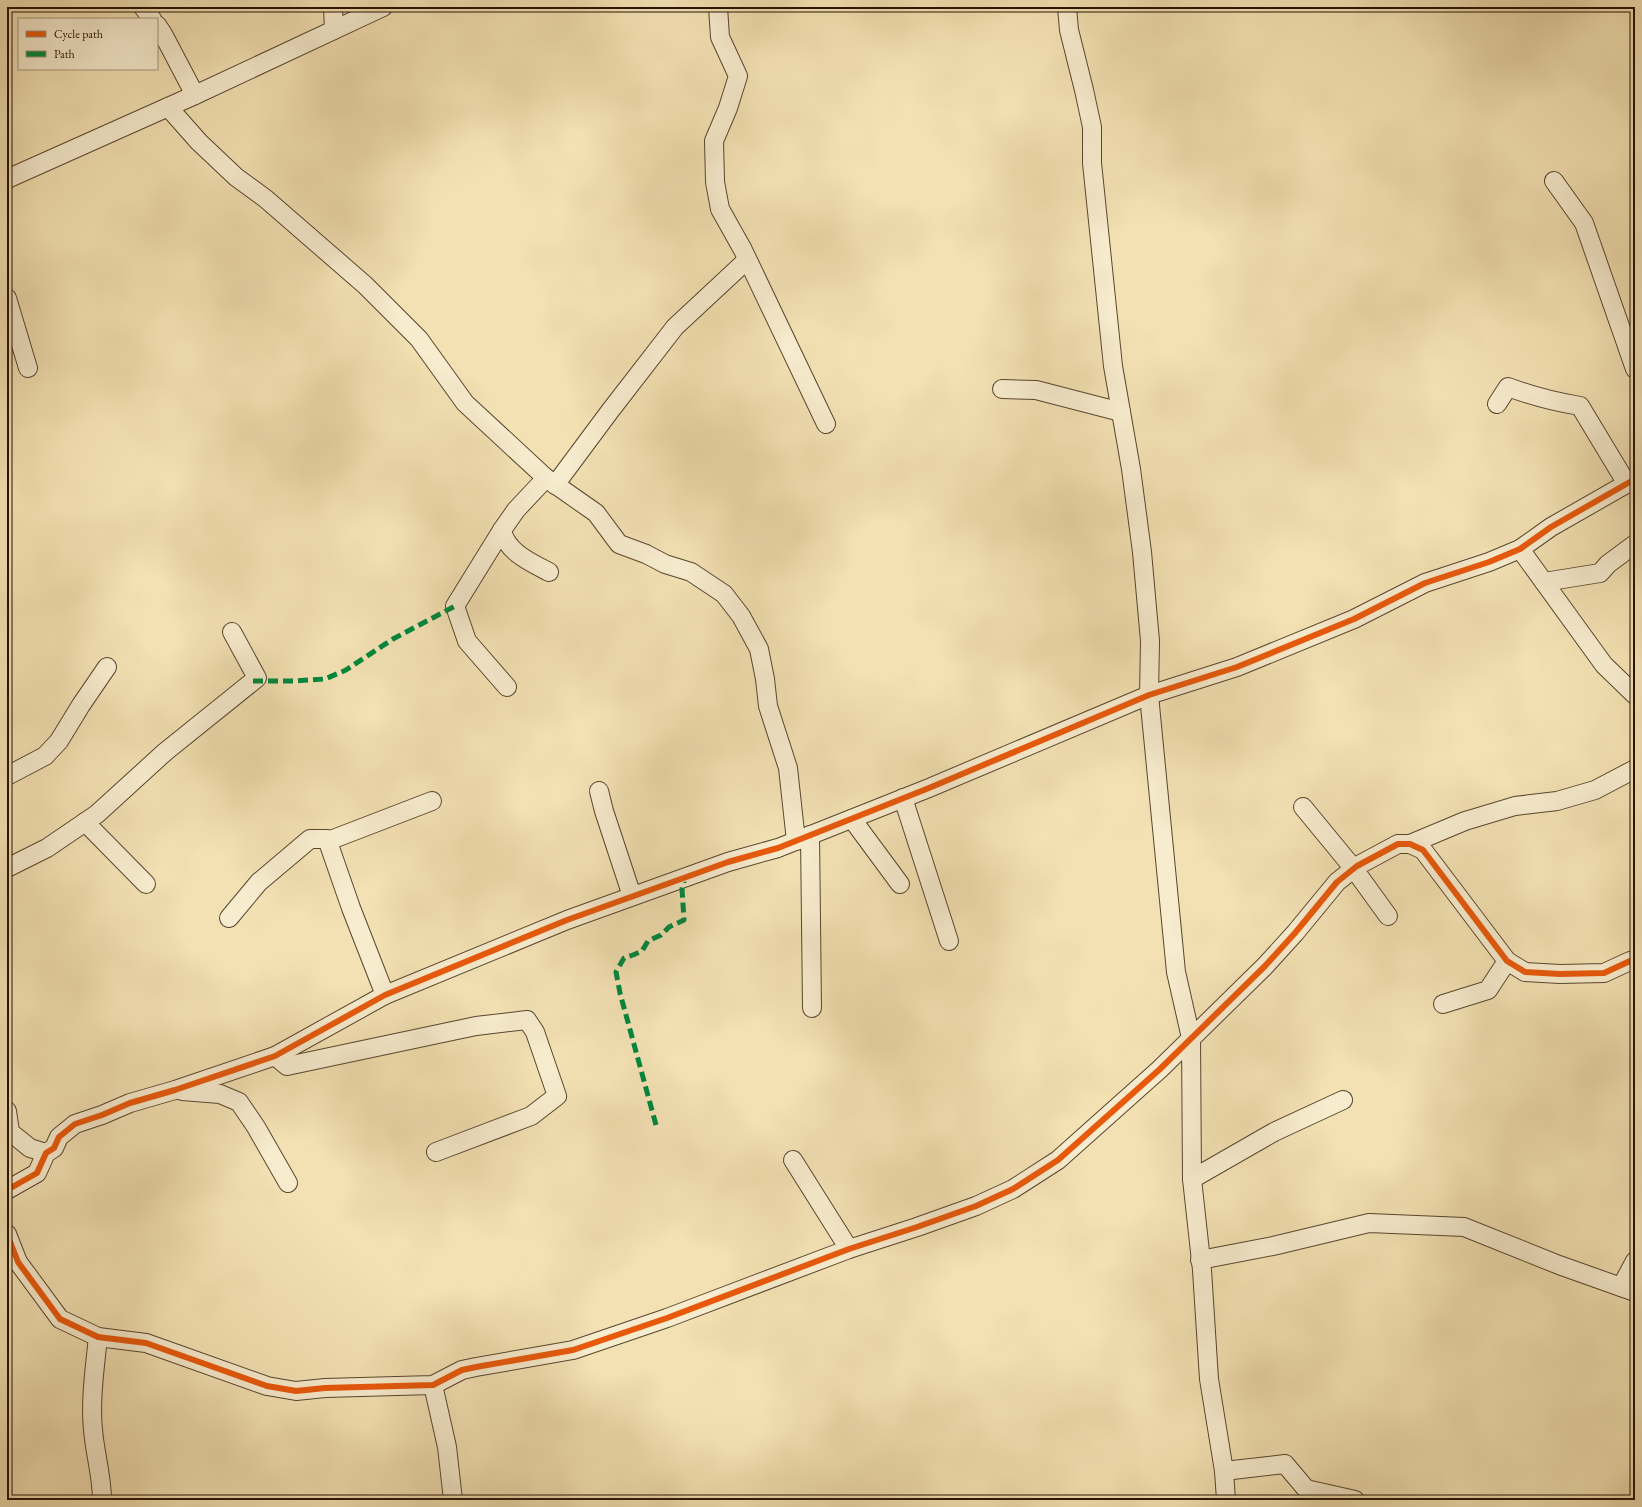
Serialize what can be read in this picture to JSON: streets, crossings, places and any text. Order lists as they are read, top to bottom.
{
  "legend": ["Cycle path", "Path"]
}
